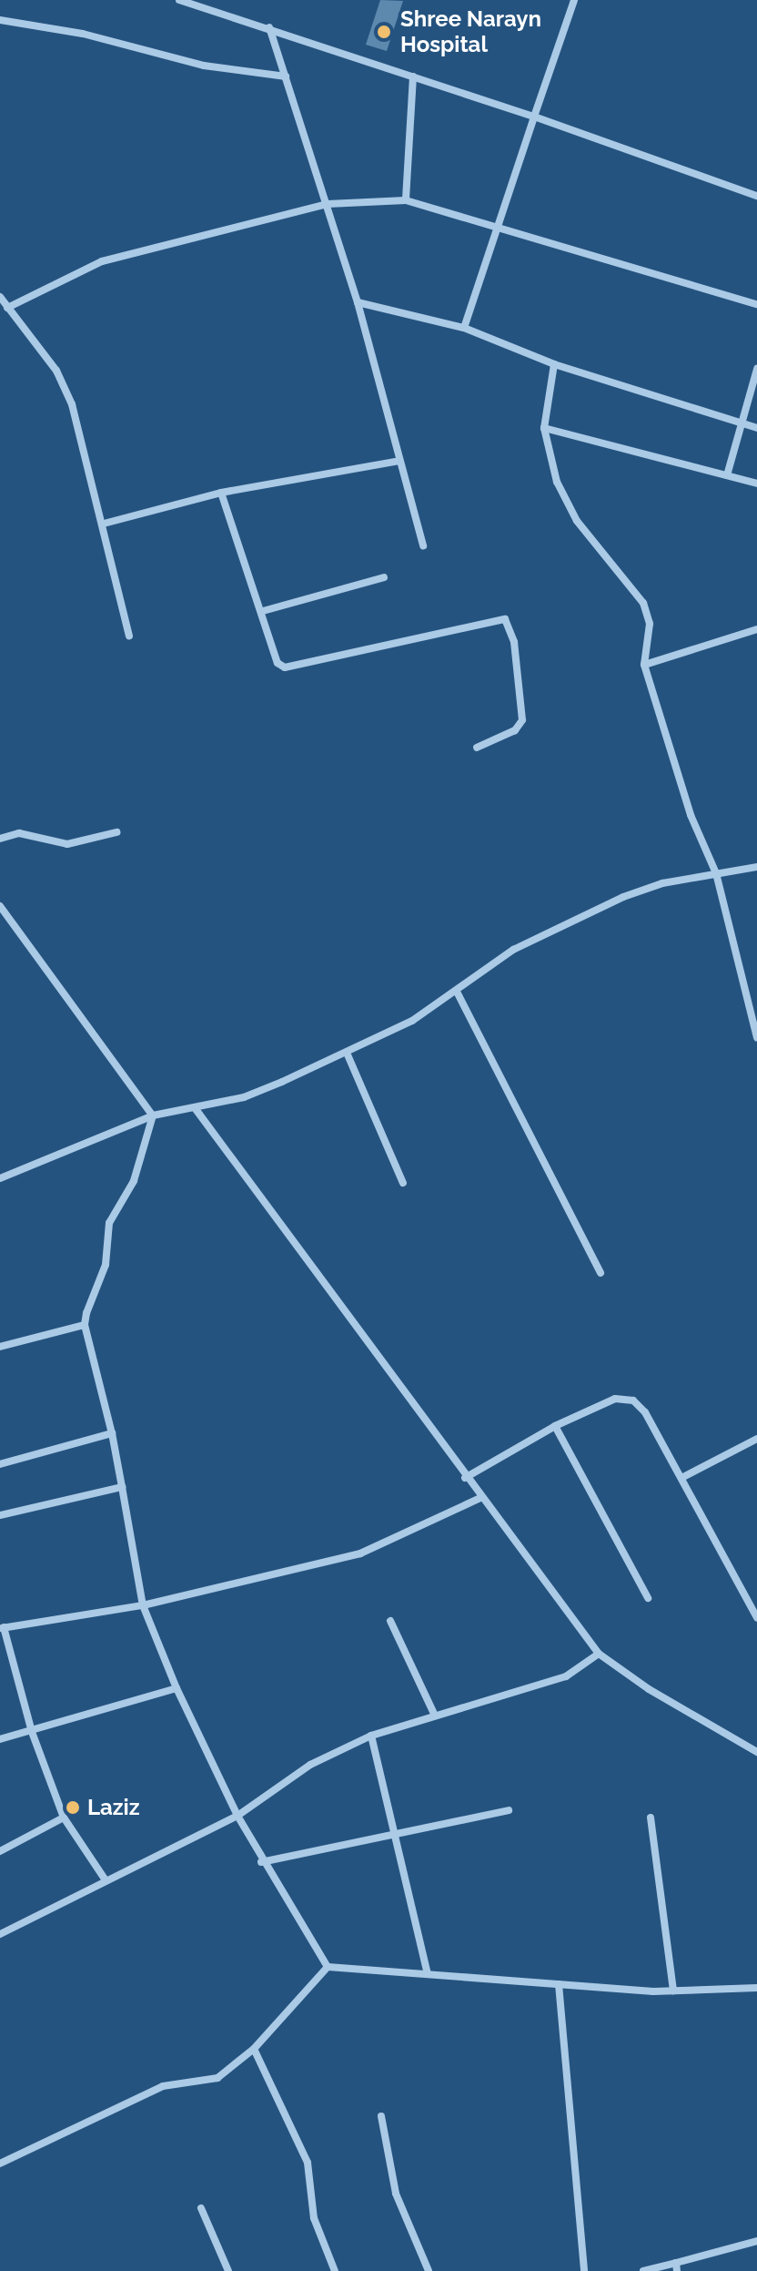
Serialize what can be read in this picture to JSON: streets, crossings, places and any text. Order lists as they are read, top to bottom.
{
  "places": ["Shree Narayn Hospital", "Laziz"]
}
